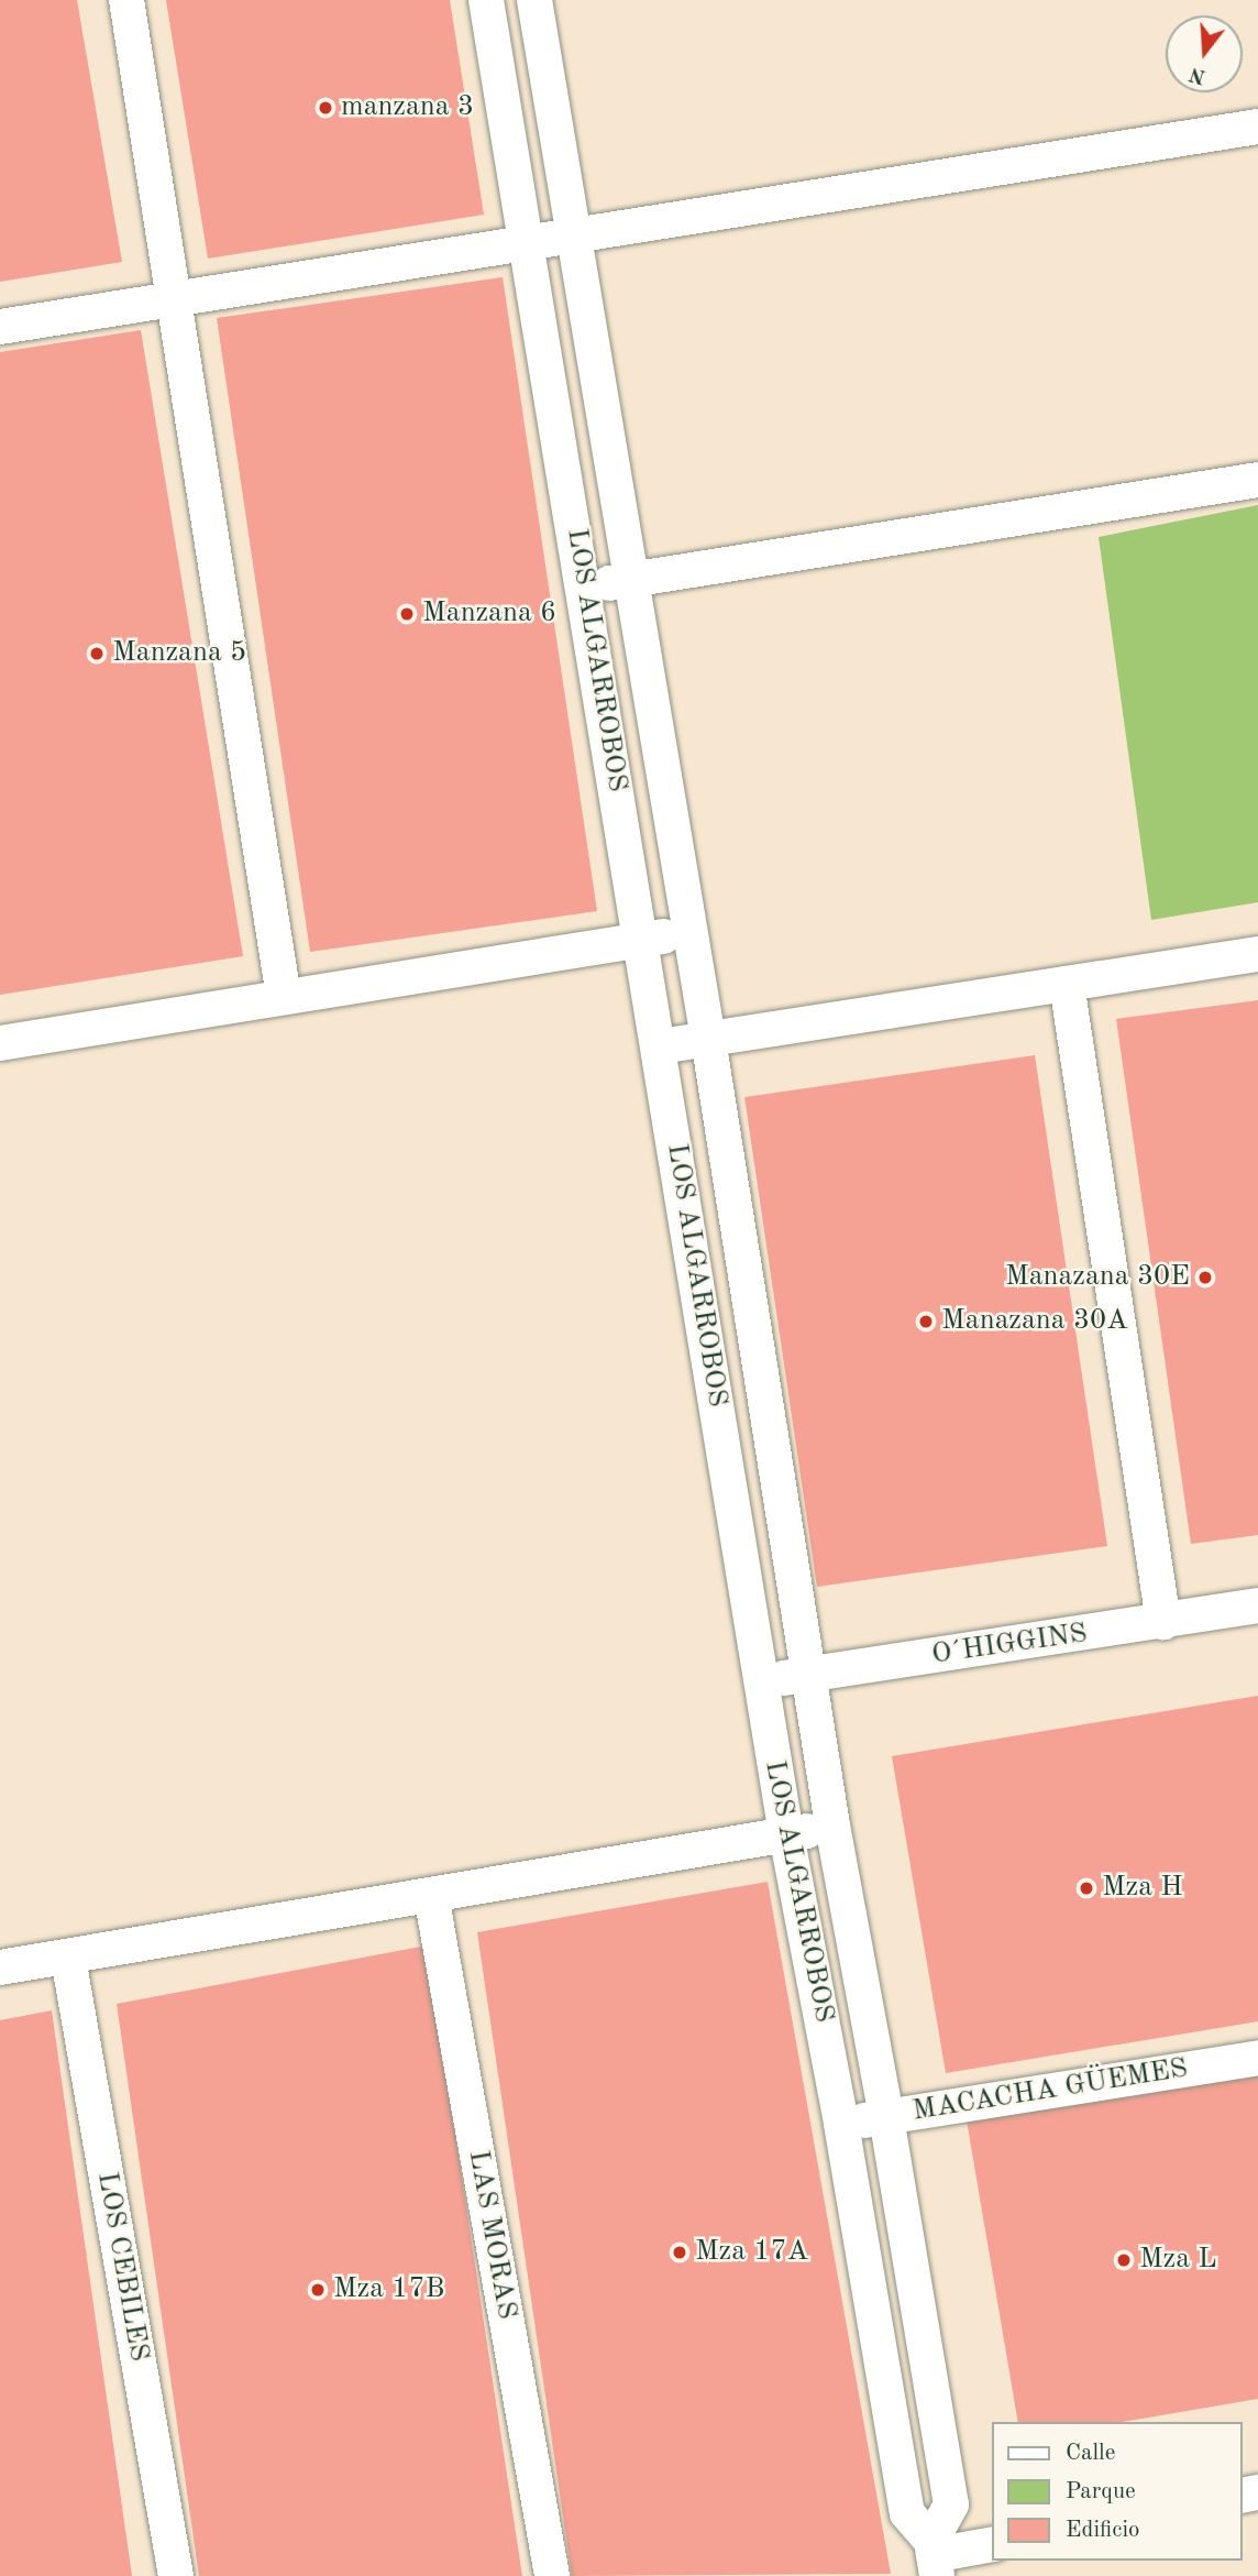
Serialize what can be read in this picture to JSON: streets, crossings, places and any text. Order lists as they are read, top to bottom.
{
  "streets": {
    "street": [
      "LOS ALGARROBOS",
      "O´HIGGINS",
      "MACACHA GÜEMES",
      "LAS MORAS",
      "LOS CEBILES"
    ]
  },
  "crossings": [
    ["LOS ALGARROBOS", "O´HIGGINS"],
    ["LOS ALGARROBOS", "MACACHA GÜEMES"]
  ],
  "places": [
    "manzana 3",
    "Manzana 6",
    "Manzana 5",
    "Manazana 30E",
    "Manazana 30A",
    "Mza H",
    "Mza 17A",
    "Mza L",
    "Mza 17B"
  ],
  "legend": ["Calle", "Parque", "Edificio"],
  "north": "bottom"
}
